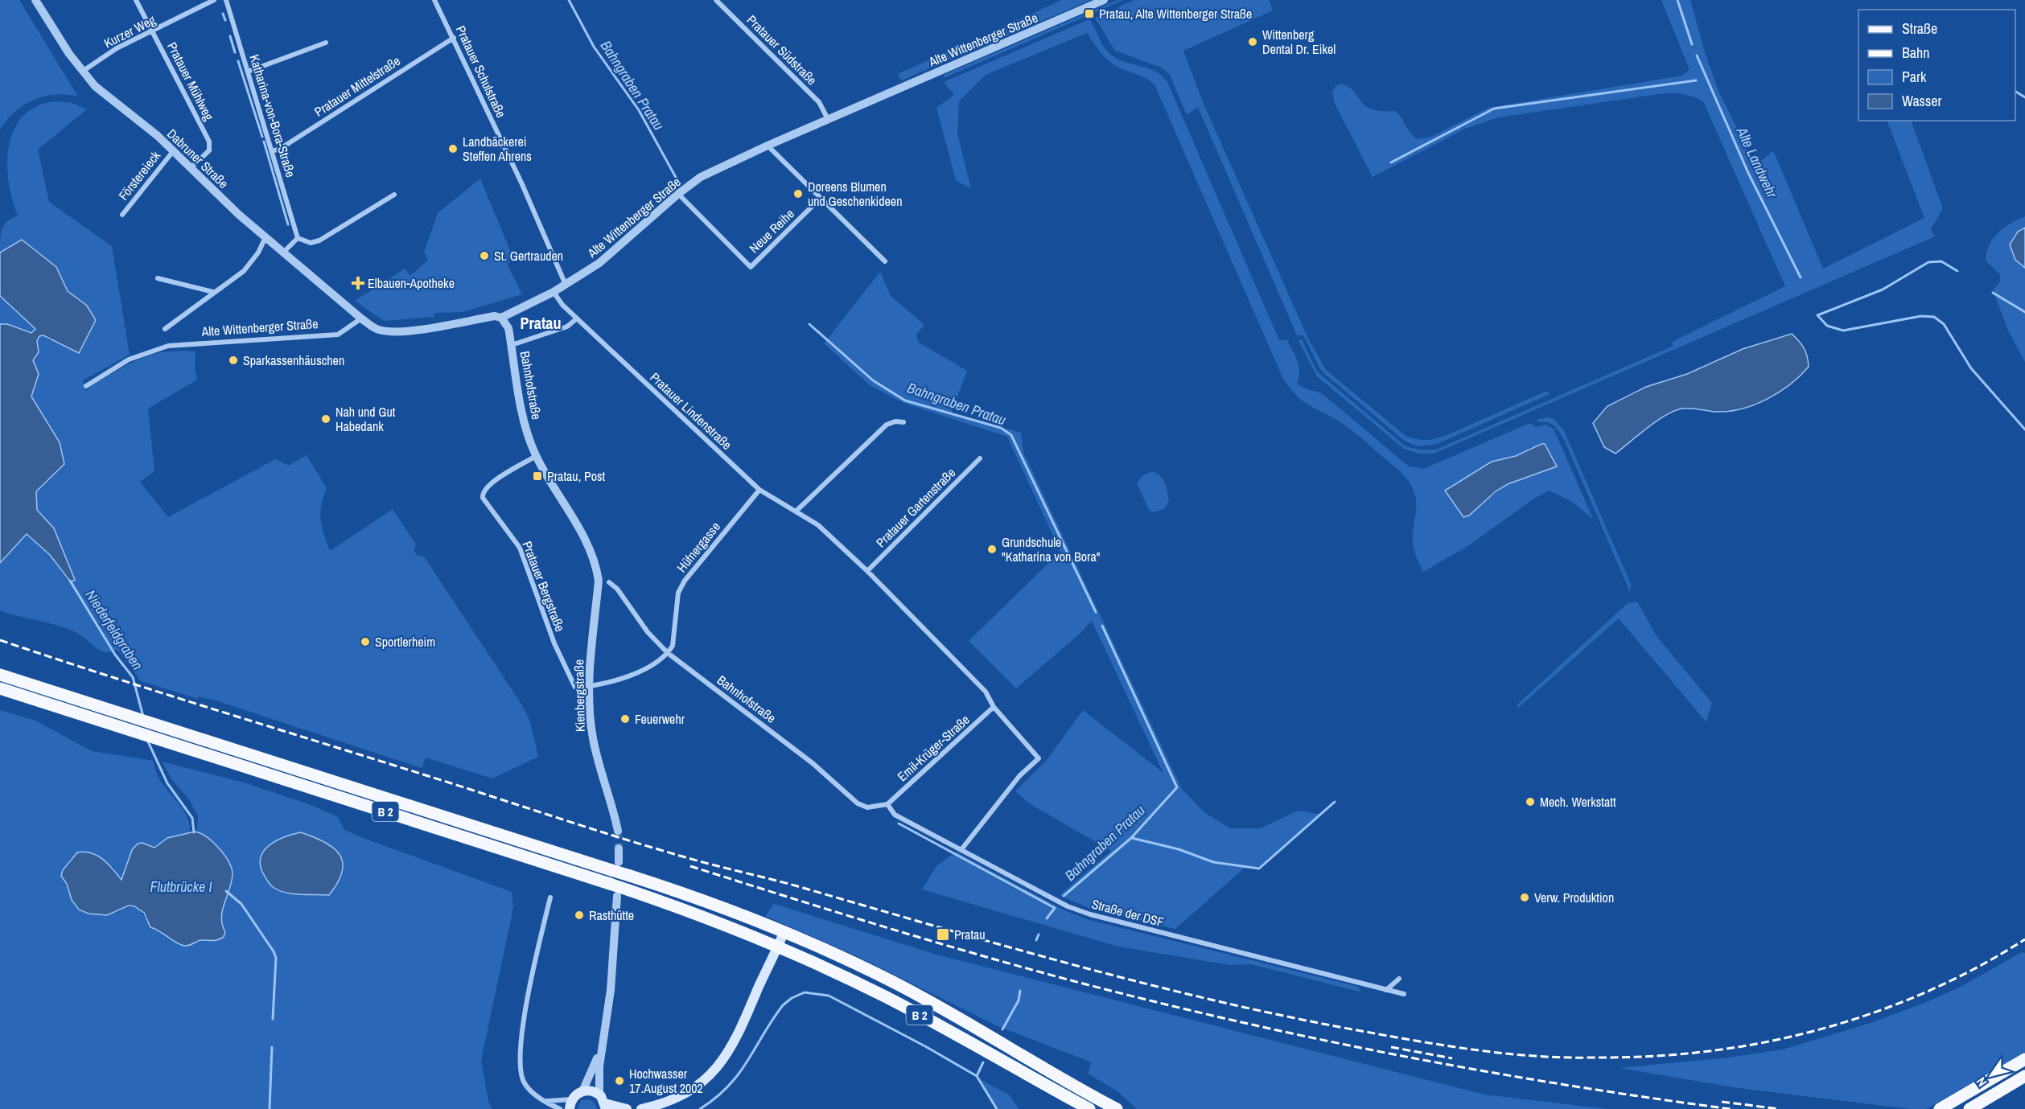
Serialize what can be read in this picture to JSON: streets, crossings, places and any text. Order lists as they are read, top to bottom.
{
  "streets": {
    "main road": ["B 2"],
    "street": [
      "Kurzer Weg",
      "Alte Wittenberger Straße",
      "Pratauer Südstraße",
      "Pratauer Schulstraße",
      "Pratauer Mühlweg",
      "Pratauer Mittelstraße",
      "Katharina-von-Bora-Straße",
      "Dabruner Straße",
      "Förstereieck",
      "Neue Reihe",
      "Bahnhofstraße",
      "Pratauer Lindenstraße",
      "Pratauer Gartenstraße",
      "Hüfnergasse",
      "Pratauer Bergstraße",
      "Kienbergstraße",
      "Emil-Krüger-Straße",
      "Straße der DSF"
    ]
  },
  "crossings": [
    ["Kurzer Weg", "Pratauer Mühlweg"],
    ["Kurzer Weg", "Dabruner Straße"],
    ["Alte Wittenberger Straße", "Pratauer Südstraße"],
    ["Alte Wittenberger Straße", "Pratauer Schulstraße"],
    ["Alte Wittenberger Straße", "Dabruner Straße"],
    ["Alte Wittenberger Straße", "Neue Reihe"],
    ["Alte Wittenberger Straße", "Bahnhofstraße"],
    ["Alte Wittenberger Straße", "Pratauer Lindenstraße"],
    ["Pratauer Schulstraße", "Pratauer Mittelstraße"],
    ["Pratauer Mühlweg", "Dabruner Straße"],
    ["Pratauer Mittelstraße", "Katharina-von-Bora-Straße"],
    ["Dabruner Straße", "Förstereieck"],
    ["Bahnhofstraße", "Hüfnergasse"],
    ["Bahnhofstraße", "Pratauer Bergstraße"],
    ["Bahnhofstraße", "Kienbergstraße"],
    ["Bahnhofstraße", "Emil-Krüger-Straße"],
    ["Bahnhofstraße", "Straße der DSF"],
    ["Pratauer Lindenstraße", "Pratauer Gartenstraße"],
    ["Pratauer Lindenstraße", "Hüfnergasse"],
    ["Pratauer Lindenstraße", "Emil-Krüger-Straße"],
    ["Pratauer Lindenstraße", "Straße der DSF"],
    ["Pratauer Bergstraße", "Kienbergstraße"],
    ["Emil-Krüger-Straße", "Straße der DSF"]
  ],
  "districts": ["Pratau"],
  "water": [
    "Bahngraben Pratau",
    "Alte Landwehr",
    "Niederfeldgraben",
    "Flutbrücke I"
  ],
  "places": {
    "transit": ["Pratau, Alte Wittenberger Straße", "Pratau, Post", "Pratau"],
    "other": [
      "Wittenberg Dental Dr. Eikel",
      "Landbäckerei Steffen Ahrens",
      "Doreens Blumen und Geschenkideen",
      "St. Gertrauden",
      "Sparkassenhäuschen",
      "Nah und Gut Habedank",
      "Grundschule \"Katharina von Bora\"",
      "Sportlerheim",
      "Feuerwehr",
      "Mech. Werkstatt",
      "Verw. Produktion",
      "Rasthütte",
      "Hochwasser 17.August 2002"
    ],
    "health": ["Elbauen-Apotheke"]
  },
  "legend": [
    "Straße",
    "Bahn",
    "Park",
    "Wasser"
  ],
  "north": "bottom left"
}
